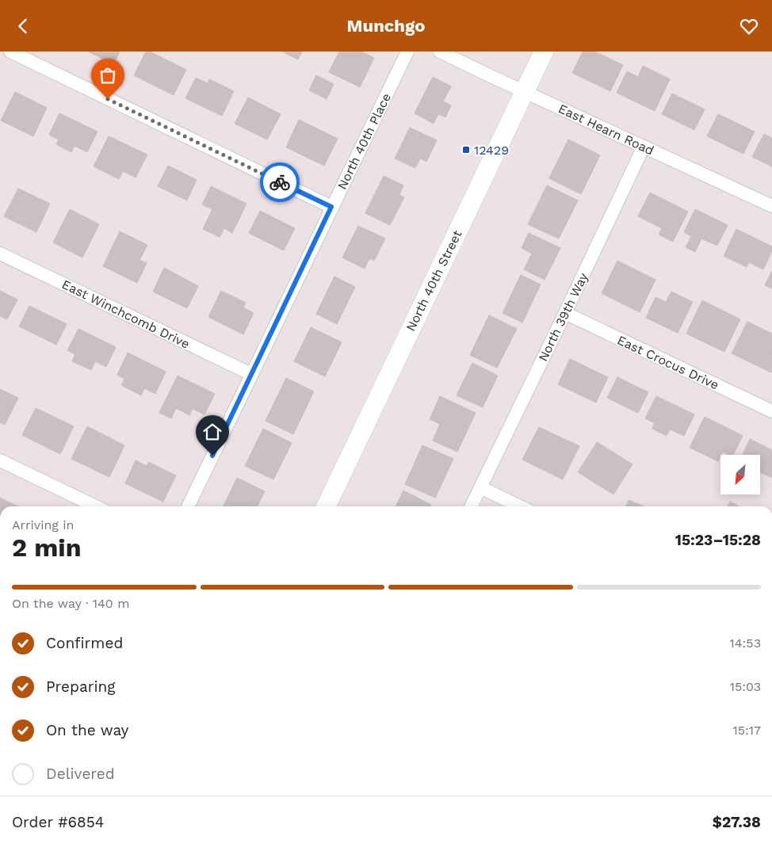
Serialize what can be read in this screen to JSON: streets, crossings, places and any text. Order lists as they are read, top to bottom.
{
  "streets": {
    "main road": ["North 40th Street"],
    "street": [
      "East Hearn Road",
      "North 40th Place",
      "East Winchcomb Drive",
      "North 39th Way",
      "East Crocus Drive"
    ]
  },
  "crossings": [
    ["East Hearn Road", "North 40th Street"],
    ["East Hearn Road", "North 39th Way"],
    ["North 40th Place", "East Winchcomb Drive"],
    ["North 39th Way", "East Crocus Drive"]
  ],
  "places": {
    "transit": ["12429"]
  },
  "north": "bottom left",
  "page": {
    "header": "Munchgo",
    "heading": ["2 min", "Arriving in", "15:23–15:28"],
    "panel": ["Order #6854", "$27.38"],
    "bar": "On the way · 140 m",
    "list": [
      ["Confirmed", "14:53"],
      ["Preparing", "15:03"],
      ["On the way", "15:17"],
      "Delivered"
    ]
  }
}
